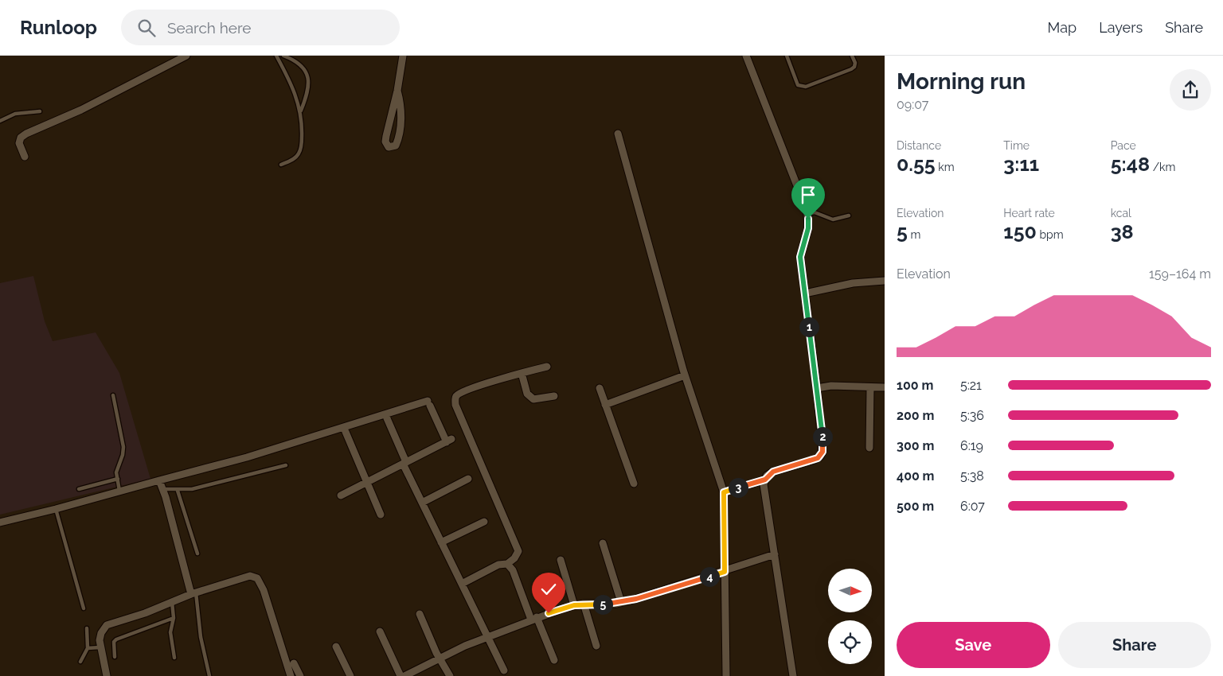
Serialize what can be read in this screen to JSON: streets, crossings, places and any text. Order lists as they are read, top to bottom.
{
  "north": "right",
  "page": {
    "header": "Runloop",
    "search": "Search here",
    "nav": ["Map", "Layers", "Share"],
    "heading": ["Morning run", "09:07"],
    "stats": [
      ["Distance", "0.55 km"],
      ["Time", "3:11"],
      ["Pace", "5:48 /km"],
      ["Elevation", "5 m"],
      ["Heart rate", "150 bpm"],
      ["kcal", "38"]
    ],
    "chart": ["Elevation", "159–164 m"],
    "pins": [
      "1",
      "2",
      "3",
      "4",
      "5"
    ],
    "list": [
      {
        "name": "100 m",
        "note": "5:21"
      },
      {
        "name": "200 m",
        "note": "5:36"
      },
      {
        "name": "300 m",
        "note": "6:19"
      },
      {
        "name": "400 m",
        "note": "5:38"
      },
      {
        "name": "500 m",
        "note": "6:07"
      }
    ],
    "buttons": ["Save", "Share"]
  }
}
